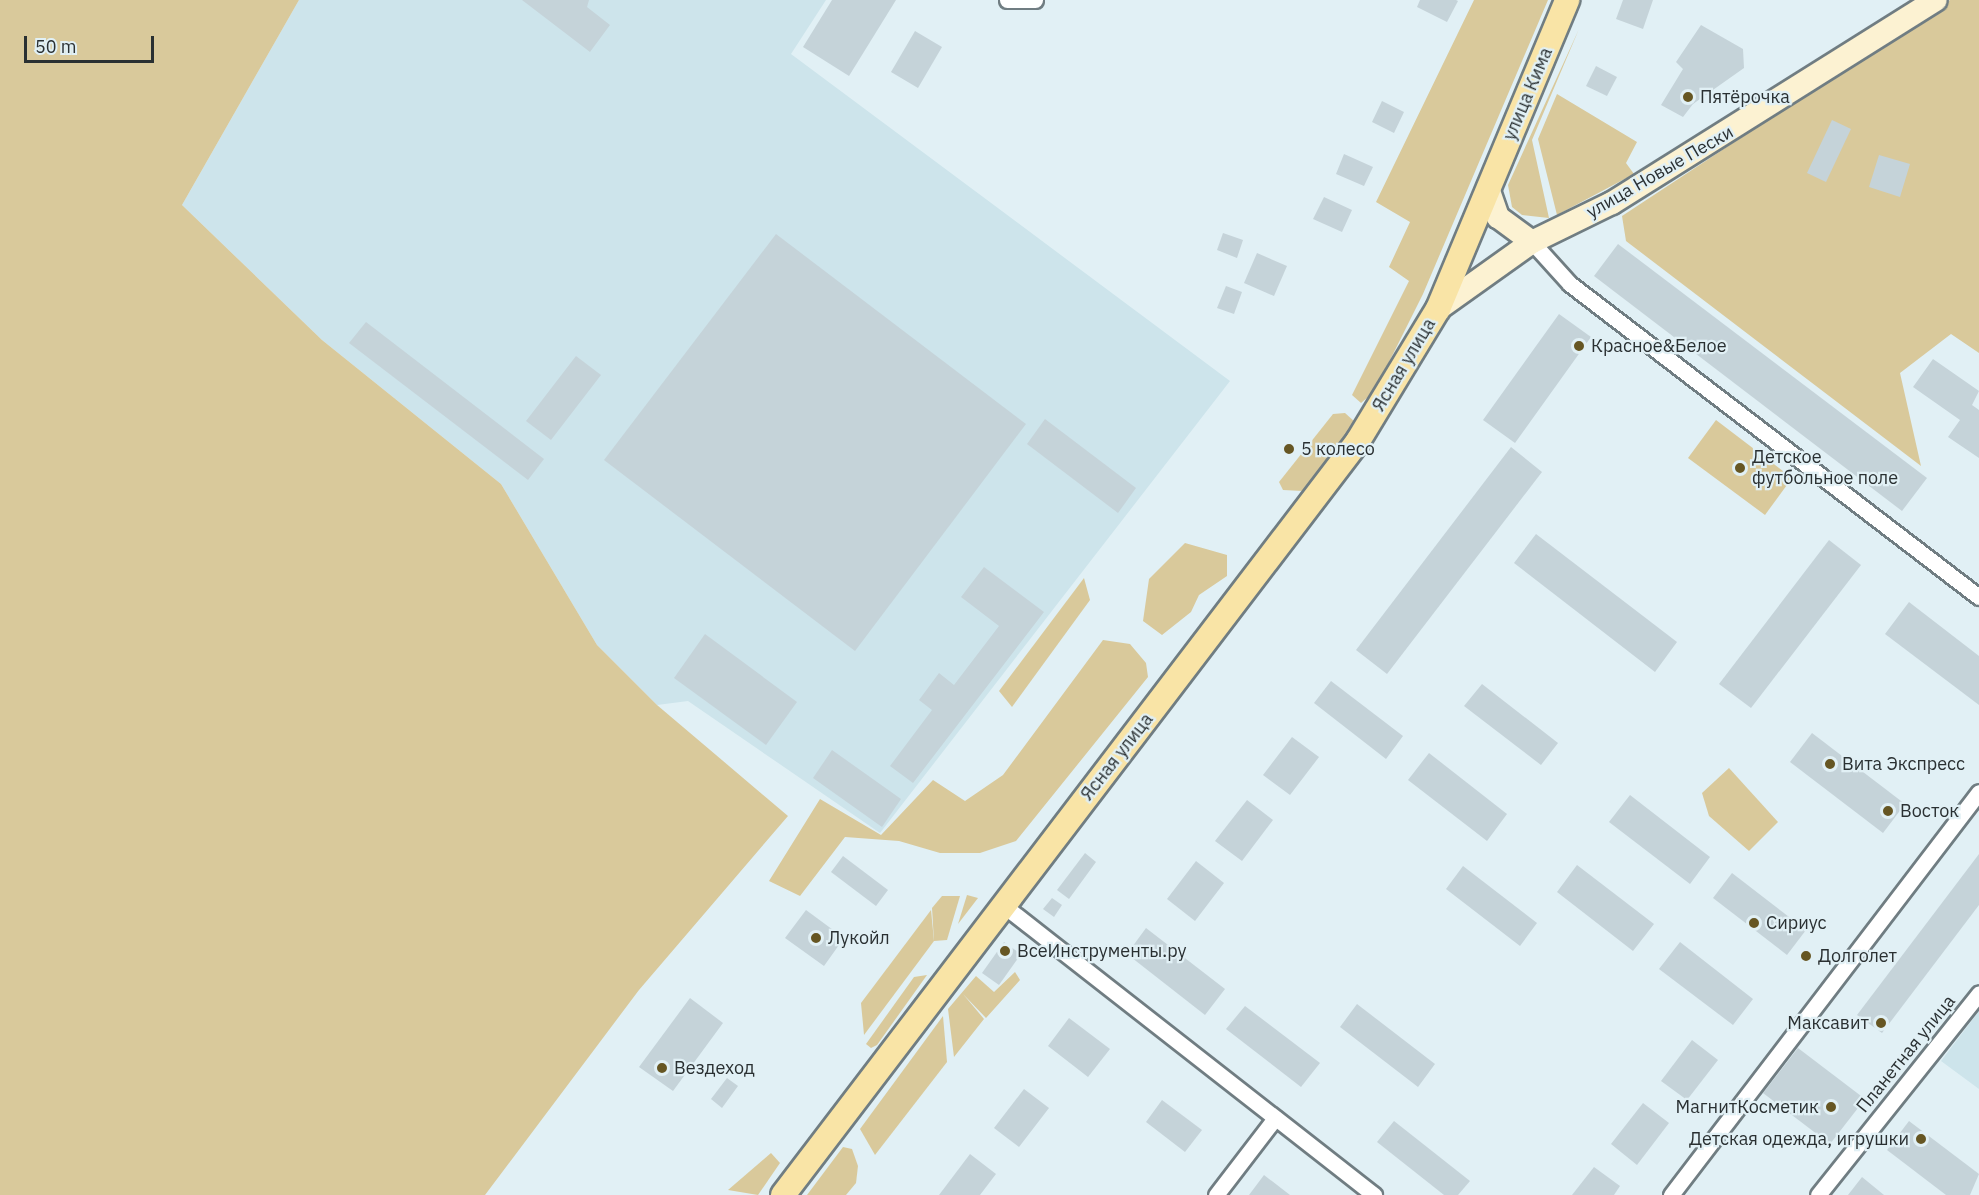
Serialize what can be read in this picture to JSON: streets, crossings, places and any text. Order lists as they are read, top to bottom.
{
  "streets": {
    "main road": ["улица Кима", "улица Новые Пески", "Ясная улица"],
    "street": ["Планетная улица"]
  },
  "crossings": [
    ["улица Кима", "улица Новые Пески"],
    ["улица Кима", "Ясная улица"],
    ["улица Новые Пески", "Ясная улица"]
  ],
  "places": [
    "Пятёрочка",
    "Красное&Белое",
    "5 колесо",
    "Детское футбольное поле",
    "Вита Экспресс",
    "Восток",
    "Сириус",
    "Лукойл",
    "ВсеИнструменты.ру",
    "Долголет",
    "Максавит",
    "Вездеход",
    "МагнитКосметик",
    "Детская одежда, игрушки"
  ],
  "scale_bar": "50 m"
}
